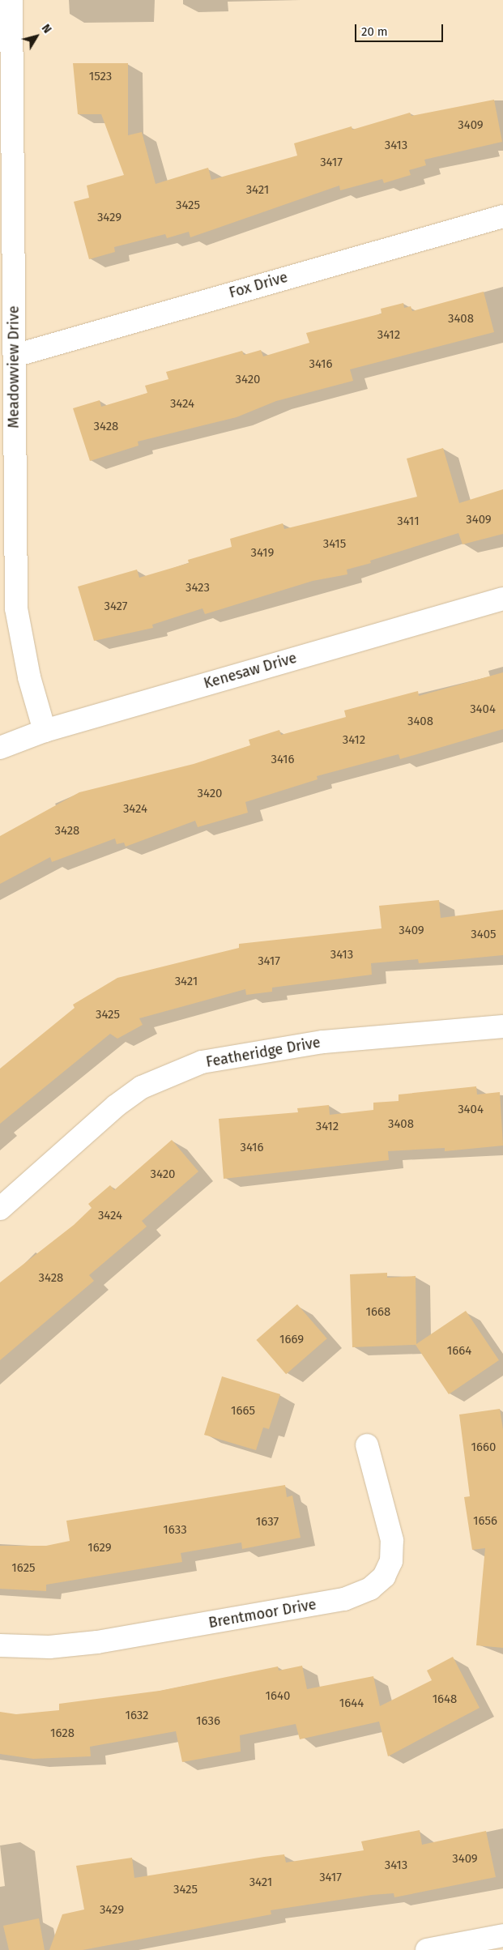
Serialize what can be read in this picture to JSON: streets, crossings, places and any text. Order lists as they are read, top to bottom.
{
  "streets": {
    "street": [
      "Fox Drive",
      "Meadowview Drive",
      "Kenesaw Drive",
      "Featheridge Drive",
      "Brentmoor Drive"
    ]
  },
  "crossings": [
    ["Fox Drive", "Meadowview Drive"],
    ["Meadowview Drive", "Kenesaw Drive"]
  ],
  "house_numbers": [
    "1523",
    "3409",
    "3413",
    "3417",
    "3421",
    "3425",
    "3429",
    "3408",
    "3412",
    "3416",
    "3420",
    "3424",
    "3428",
    "3409",
    "3411",
    "3415",
    "3419",
    "3423",
    "3427",
    "3404",
    "3408",
    "3412",
    "3416",
    "3420",
    "3424",
    "3428",
    "3409",
    "3405",
    "3413",
    "3417",
    "3421",
    "3425",
    "3404",
    "3408",
    "3412",
    "3416",
    "3420",
    "3424",
    "3428",
    "1668",
    "1669",
    "1664",
    "1665",
    "1660",
    "1656",
    "1637",
    "1633",
    "1629",
    "1625",
    "1640",
    "1648",
    "1644",
    "1632",
    "1636",
    "1628",
    "3409",
    "3413",
    "3417",
    "3421",
    "3425",
    "3429"
  ],
  "scale_bar": "20 m",
  "north": "top right"
}
